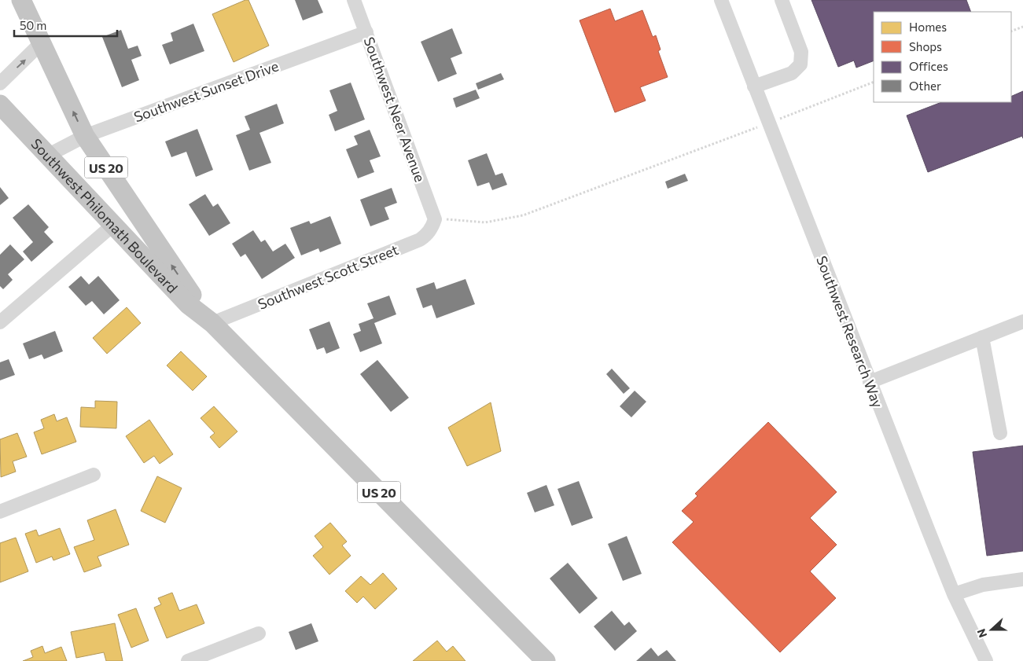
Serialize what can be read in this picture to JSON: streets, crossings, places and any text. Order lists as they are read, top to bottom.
{
  "streets": {
    "highway": ["US 20", "Southwest Philomath Boulevard"],
    "street": [
      "Southwest Sunset Drive",
      "Southwest Neer Avenue",
      "Southwest Scott Street",
      "Southwest Research Way"
    ]
  },
  "crossings": [
    ["Southwest Sunset Drive", "Southwest Neer Avenue"],
    ["Southwest Sunset Drive", "Southwest Philomath Boulevard"],
    ["Southwest Neer Avenue", "Southwest Scott Street"],
    ["Southwest Philomath Boulevard", "Southwest Scott Street"]
  ],
  "legend": [
    "Homes",
    "Shops",
    "Offices",
    "Other"
  ],
  "scale_bar": "50 m",
  "north": "left"
}
